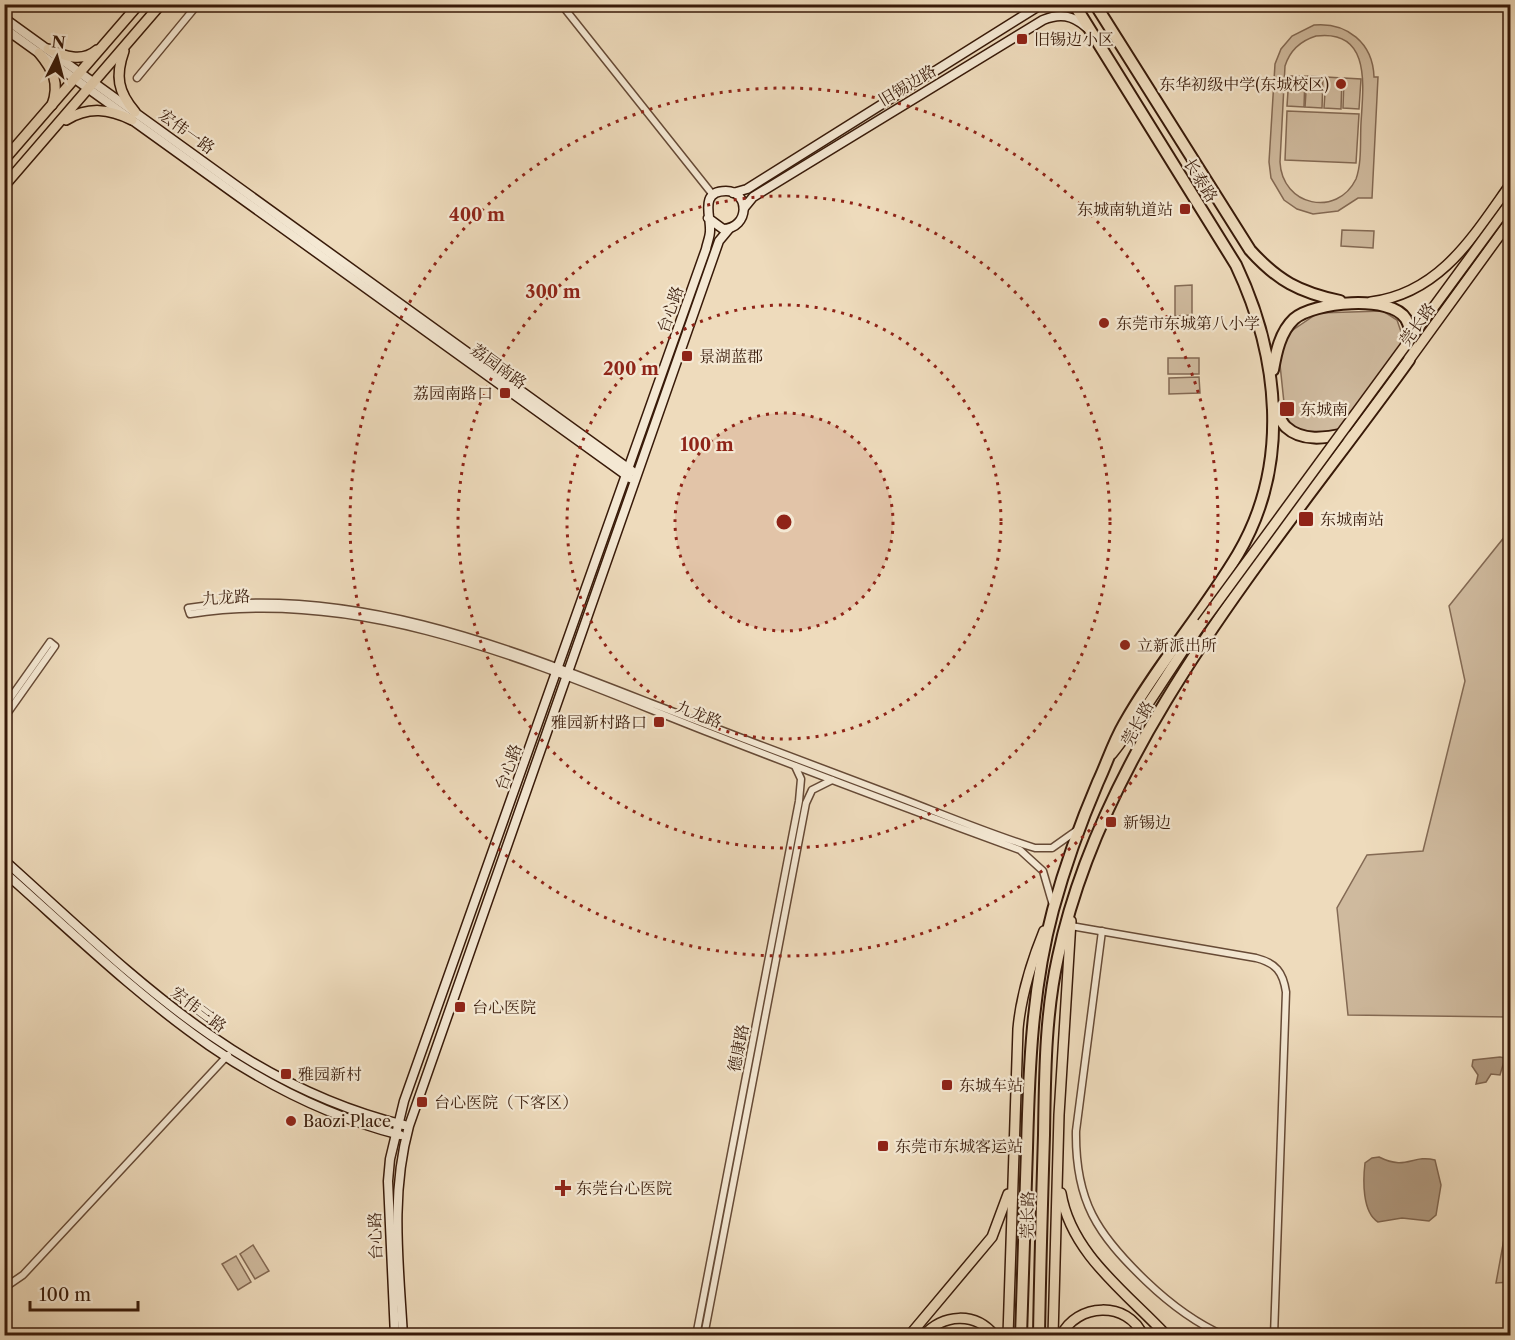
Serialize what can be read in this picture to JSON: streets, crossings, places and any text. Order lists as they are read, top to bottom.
{
  "streets": {
    "highway": ["长泰路", "莞长路"],
    "main road": [
      "旧锡边路",
      "宏伟一路",
      "台心路",
      "荔园南路",
      "宏伟三路"
    ],
    "street": ["九龙路", "德康路"]
  },
  "crossings": [
    ["旧锡边路", "长泰路"],
    ["旧锡边路", "台心路"],
    ["宏伟一路", "荔园南路"],
    ["长泰路", "莞长路"],
    ["台心路", "荔园南路"],
    ["台心路", "九龙路"],
    ["台心路", "宏伟三路"],
    ["莞长路", "九龙路"],
    ["九龙路", "德康路"]
  ],
  "places": {
    "transit": [
      "旧锡边小区",
      "东城南轨道站",
      "景湖蓝郡",
      "荔园南路口",
      "东城南",
      "东城南站",
      "雅园新村路口",
      "新锡边",
      "台心医院",
      "雅园新村",
      "东城车站",
      "台心医院（下客区）",
      "东莞市东城客运站"
    ],
    "other": [
      "东华初级中学(东城校区)",
      "东莞市东城第八小学",
      "立新派出所",
      "Baozi Place"
    ],
    "health": ["东莞台心医院"]
  },
  "scale_bar": "100 m",
  "north": "top",
  "rings": [
    "400 m",
    "300 m",
    "200 m",
    "100 m"
  ]
}
